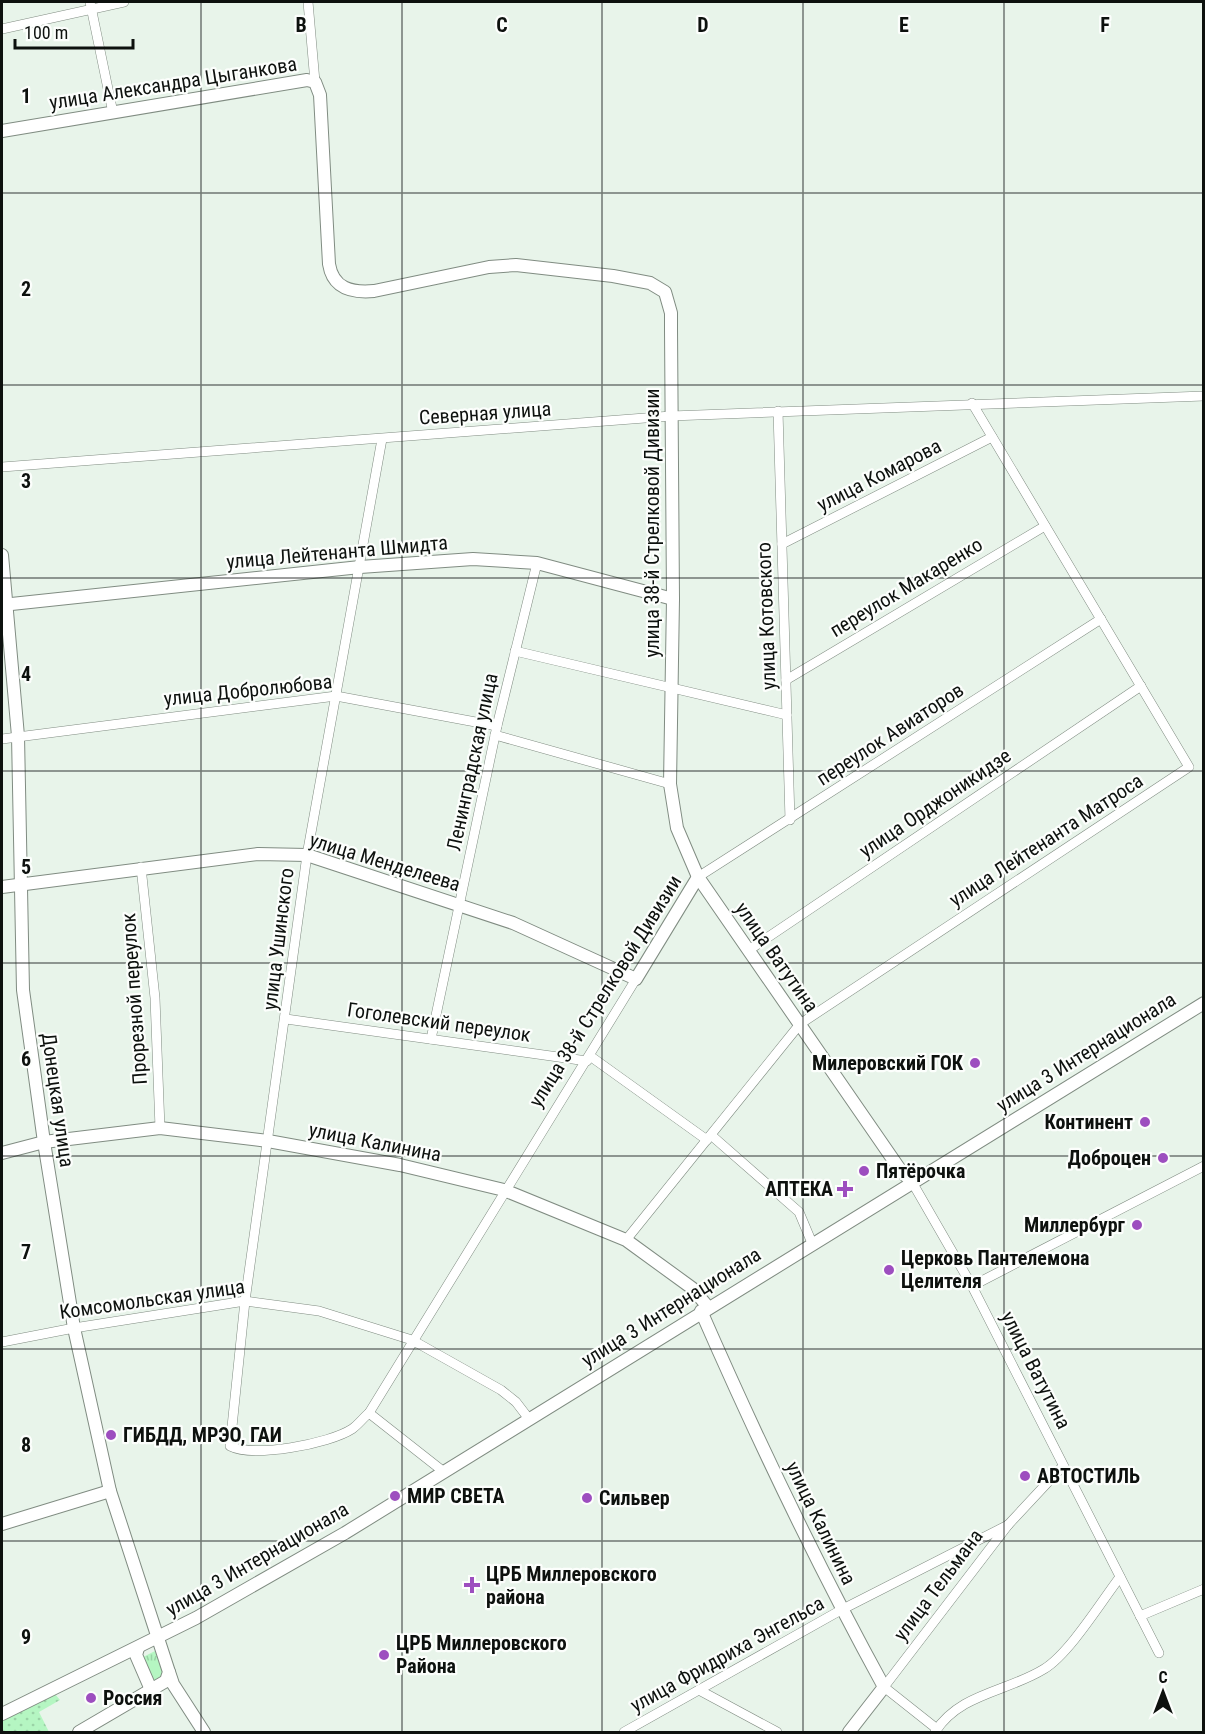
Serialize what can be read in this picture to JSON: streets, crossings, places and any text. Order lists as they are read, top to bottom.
{
  "streets": {
    "street": [
      "улица Александра Цыганкова",
      "Северная улица",
      "улица Комарова",
      "улица 38-й Стрелковой Дивизии",
      "улица Лейтенанта Шмидта",
      "переулок Макаренко",
      "улица Котовского",
      "улица Добролюбова",
      "переулок Авиаторов",
      "Ленинградская улица",
      "улица Орджоникидзе",
      "улица Лейтенанта Матроса",
      "улица Менделеева",
      "улица Ушинского",
      "улица Ватутина",
      "Прорезной переулок",
      "Гоголевский переулок",
      "улица 3 Интернационала",
      "Донецкая улица",
      "улица Калинина",
      "Комсомольская улица",
      "улица Тельмана",
      "улица Фридриха Энгельса"
    ]
  },
  "crossings": [
    ["улица Александра Цыганкова", "улица 38-й Стрелковой Дивизии"],
    ["Северная улица", "улица 38-й Стрелковой Дивизии"],
    ["Северная улица", "улица Котовского"],
    ["Северная улица", "улица Лейтенанта Матроса"],
    ["Северная улица", "улица Ушинского"],
    ["улица Комарова", "улица Котовского"],
    ["улица Комарова", "улица Лейтенанта Матроса"],
    ["улица 38-й Стрелковой Дивизии", "улица Лейтенанта Шмидта"],
    ["улица 38-й Стрелковой Дивизии", "улица Добролюбова"],
    ["улица 38-й Стрелковой Дивизии", "переулок Авиаторов"],
    ["улица 38-й Стрелковой Дивизии", "улица Менделеева"],
    ["улица 38-й Стрелковой Дивизии", "улица Ушинского"],
    ["улица 38-й Стрелковой Дивизии", "улица Ватутина"],
    ["улица 38-й Стрелковой Дивизии", "Гоголевский переулок"],
    ["улица 38-й Стрелковой Дивизии", "улица Калинина"],
    ["улица 38-й Стрелковой Дивизии", "Комсомольская улица"],
    ["улица Лейтенанта Шмидта", "Ленинградская улица"],
    ["улица Лейтенанта Шмидта", "улица Ушинского"],
    ["улица Лейтенанта Шмидта", "Донецкая улица"],
    ["переулок Макаренко", "улица Котовского"],
    ["переулок Макаренко", "улица Лейтенанта Матроса"],
    ["улица Котовского", "переулок Авиаторов"],
    ["улица Добролюбова", "Ленинградская улица"],
    ["улица Добролюбова", "улица Ушинского"],
    ["улица Добролюбова", "Донецкая улица"],
    ["переулок Авиаторов", "улица Лейтенанта Матроса"],
    ["переулок Авиаторов", "улица Ватутина"],
    ["Ленинградская улица", "улица Менделеева"],
    ["Ленинградская улица", "Гоголевский переулок"],
    ["улица Орджоникидзе", "улица Лейтенанта Матроса"],
    ["улица Орджоникидзе", "улица Ватутина"],
    ["улица Лейтенанта Матроса", "улица Ватутина"],
    ["улица Лейтенанта Матроса", "Гоголевский переулок"],
    ["улица Лейтенанта Матроса", "улица Калинина"],
    ["улица Менделеева", "улица Ушинского"],
    ["улица Менделеева", "Прорезной переулок"],
    ["улица Менделеева", "Донецкая улица"],
    ["улица Ушинского", "Гоголевский переулок"],
    ["улица Ушинского", "улица Калинина"],
    ["улица Ушинского", "Комсомольская улица"],
    ["улица Ватутина", "улица 3 Интернационала"],
    ["улица Ватутина", "улица Тельмана"],
    ["Прорезной переулок", "улица Калинина"],
    ["Гоголевский переулок", "улица 3 Интернационала"],
    ["улица 3 Интернационала", "Донецкая улица"],
    ["улица 3 Интернационала", "улица Калинина"],
    ["улица 3 Интернационала", "Комсомольская улица"],
    ["Донецкая улица", "улица Калинина"],
    ["Донецкая улица", "Комсомольская улица"],
    ["улица Калинина", "улица Тельмана"],
    ["улица Калинина", "улица Фридриха Энгельса"],
    ["улица Тельмана", "улица Фридриха Энгельса"]
  ],
  "places": {
    "other": [
      "Милеровский ГОК",
      "Континент",
      "Доброцен",
      "Пятёрочка",
      "Миллербург",
      "Церковь Пантелемона Целителя",
      "ГИБДД, МРЭО, ГАИ",
      "АВТОСТИЛЬ",
      "МИР СВЕТА",
      "Сильвер",
      "ЦРБ Миллеровского Района",
      "Россия"
    ],
    "health": ["АПТЕКА", "ЦРБ Миллеровского района"]
  },
  "scale_bar": "100 m",
  "north": "top",
  "grid": {
    "columns": [
      "B",
      "C",
      "D",
      "E",
      "F"
    ],
    "rows": [
      "1",
      "2",
      "3",
      "4",
      "5",
      "6",
      "7",
      "8",
      "9"
    ]
  }
}
